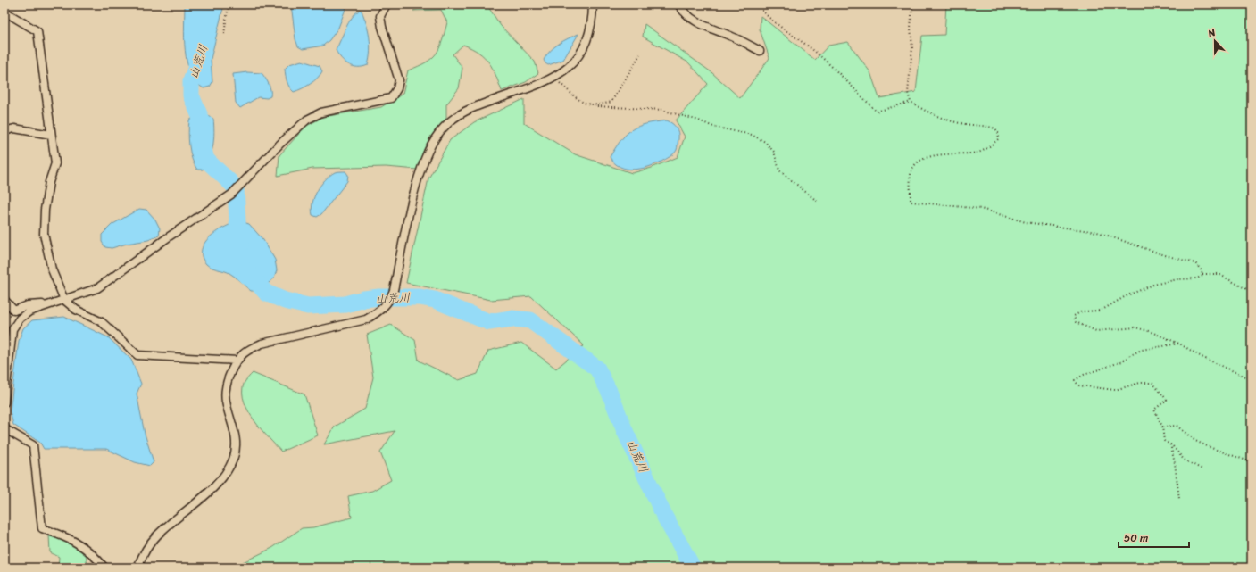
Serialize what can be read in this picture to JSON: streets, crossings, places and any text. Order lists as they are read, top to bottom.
{
  "water": ["山荒川"],
  "scale_bar": "50 m",
  "north": "top"
}
